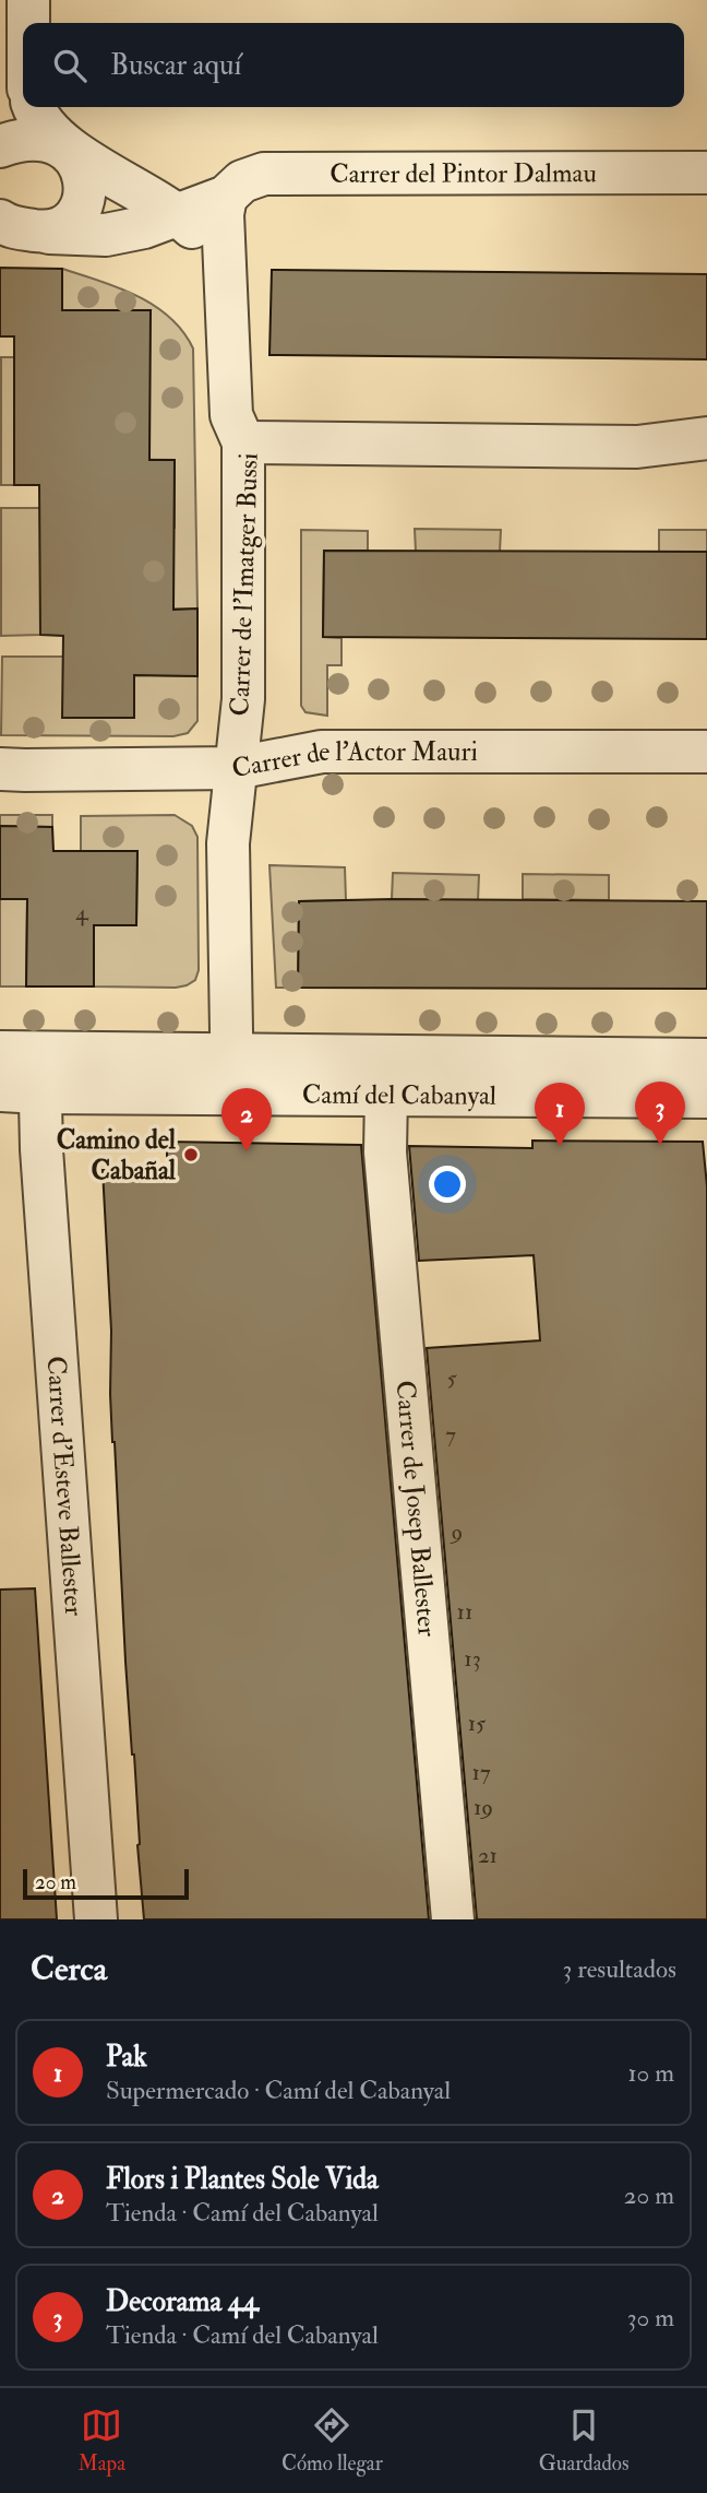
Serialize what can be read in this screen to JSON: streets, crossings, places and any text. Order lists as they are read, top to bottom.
{
  "streets": {
    "street": [
      "Carrer del Pintor Dalmau",
      "Carrer de l'Imatger Bussi",
      "Carrer de l'Actor Mauri",
      "Camí del Cabanyal",
      "Carrer d'Esteve Ballester",
      "Carrer de Josep Ballester"
    ]
  },
  "crossings": [
    ["Carrer de l'Imatger Bussi", "Carrer de l'Actor Mauri"],
    ["Carrer de l'Imatger Bussi", "Camí del Cabanyal"],
    ["Camí del Cabanyal", "Carrer d'Esteve Ballester"],
    ["Camí del Cabanyal", "Carrer de Josep Ballester"]
  ],
  "places": ["Camino del Cabañal"],
  "house_numbers": [
    "4",
    "5",
    "7",
    "9",
    "11",
    "13",
    "15",
    "17",
    "19",
    "21"
  ],
  "scale_bar": "20 m",
  "page": {
    "search": "Buscar aquí",
    "pins": ["3", "1", "2"],
    "scale": "20 m",
    "heading": ["Cerca", "3 resultados"],
    "list": [
      {
        "mark": "1",
        "name": "Pak",
        "note": "Supermercado · Camí del Cabanyal",
        "value": "10 m"
      },
      {
        "mark": "2",
        "name": "Flors i Plantes Sole Vida",
        "note": "Tienda · Camí del Cabanyal",
        "value": "20 m"
      },
      {
        "mark": "3",
        "name": "Decorama 44",
        "note": "Tienda · Camí del Cabanyal",
        "value": "30 m"
      }
    ],
    "nav": ["Mapa", "Cómo llegar", "Guardados"]
  }
}
